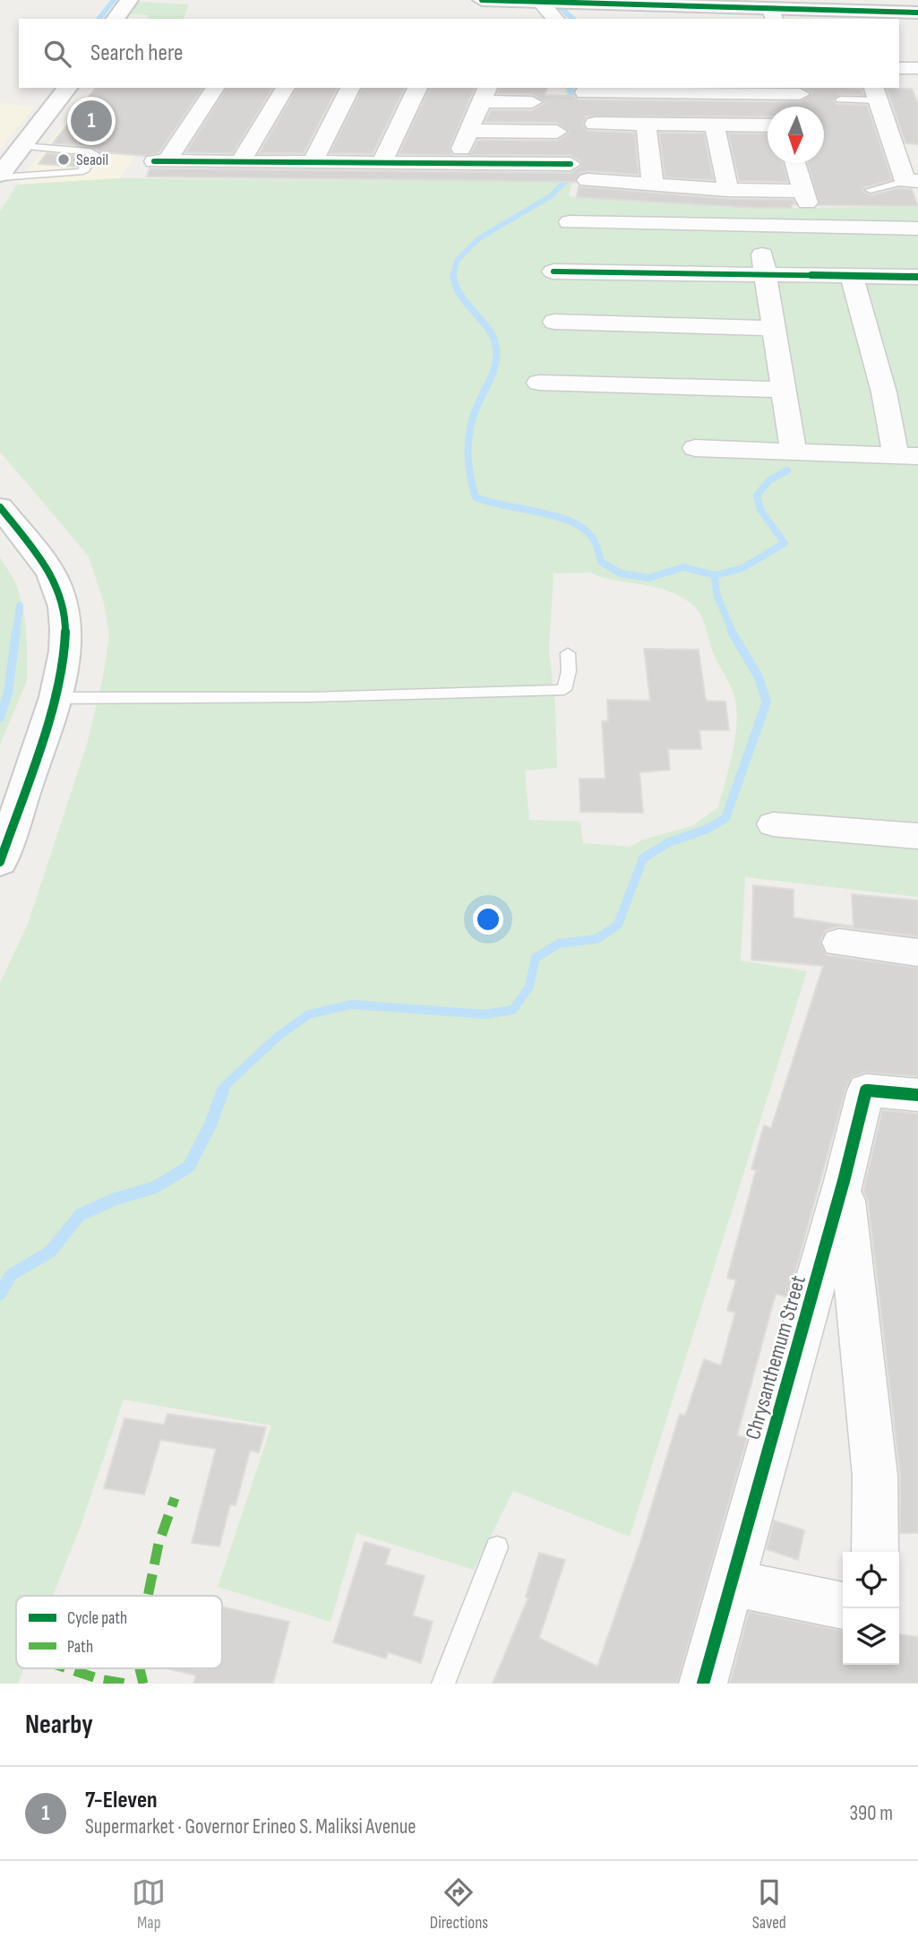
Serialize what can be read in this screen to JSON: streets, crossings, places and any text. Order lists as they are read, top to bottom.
{
  "streets": {
    "street": ["Chrysanthemum Street"]
  },
  "places": ["Seaoil"],
  "legend": ["Cycle path", "Path"],
  "north": "bottom",
  "page": {
    "search": "Search here",
    "pins": "1",
    "heading": "Nearby",
    "list": [
      {
        "mark": "1",
        "name": "7-Eleven",
        "note": "Supermarket · Governor Erineo S. Maliksi Avenue",
        "value": "390 m"
      }
    ],
    "nav": ["Map", "Directions", "Saved"]
  }
}
